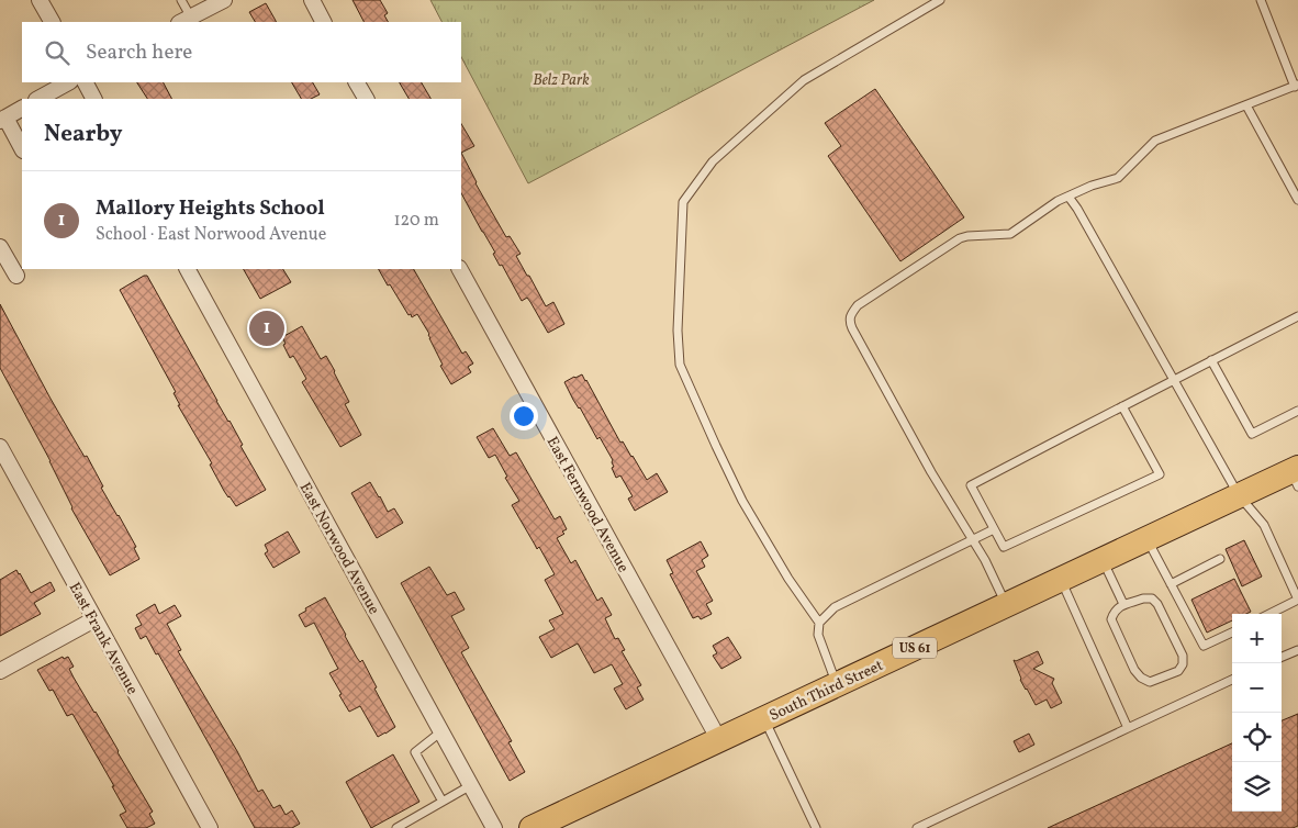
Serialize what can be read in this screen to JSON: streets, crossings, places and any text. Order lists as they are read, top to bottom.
{
  "streets": {
    "main road": ["US 61", "South Third Street"],
    "street": ["East Fernwood Avenue", "East Norwood Avenue", "East Frank Avenue"]
  },
  "crossings": [
    ["East Fernwood Avenue", "South Third Street"]
  ],
  "parks": ["Belz Park"],
  "page": {
    "search": "Search here",
    "heading": "Nearby",
    "list": [
      {
        "mark": "1",
        "name": "Mallory Heights School",
        "note": "School · East Norwood Avenue",
        "value": "120 m"
      }
    ],
    "pins": "1",
    "map_buttons": ["+", "−"]
  }
}
